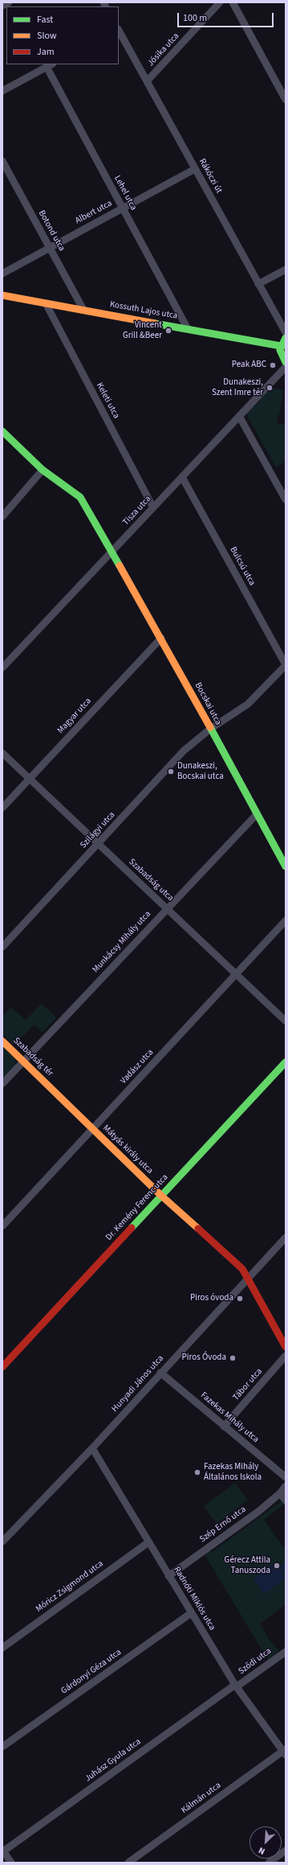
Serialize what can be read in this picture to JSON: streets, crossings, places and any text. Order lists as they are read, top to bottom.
{
  "streets": {
    "street": [
      "Jósika utca",
      "Rákóczi út",
      "Lehel utca",
      "Albert utca",
      "Botond utca",
      "Kossuth Lajos utca",
      "Keleti utca",
      "Tisza utca",
      "Bulcsú utca",
      "Bocskai utca",
      "Magyar utca",
      "Szilágyi utca",
      "Szabadság utca",
      "Munkácsy Mihály utca",
      "Szabadság tér",
      "Vadász utca",
      "Mátyás király utca",
      "Dr. Kemény Ferenc utca",
      "Hunyadi János utca",
      "Tábor utca",
      "Fazekas Mihály utca",
      "Szép Ernő utca",
      "Móricz Zsigmond utca",
      "Radnóti Miklós utca",
      "Sződi utca",
      "Gárdonyi Géza utca",
      "Juhász Gyula utca",
      "Kálmán utca"
    ]
  },
  "crossings": [
    ["Jósika utca", "Rákóczi út"],
    ["Rákóczi út", "Albert utca"],
    ["Lehel utca", "Albert utca"],
    ["Lehel utca", "Kossuth Lajos utca"],
    ["Albert utca", "Botond utca"],
    ["Botond utca", "Kossuth Lajos utca"],
    ["Kossuth Lajos utca", "Keleti utca"],
    ["Keleti utca", "Tisza utca"],
    ["Tisza utca", "Bulcsú utca"],
    ["Tisza utca", "Bocskai utca"],
    ["Bulcsú utca", "Szilágyi utca"],
    ["Bocskai utca", "Magyar utca"],
    ["Bocskai utca", "Szilágyi utca"],
    ["Bocskai utca", "Munkácsy Mihály utca"],
    ["Magyar utca", "Szabadság utca"],
    ["Szilágyi utca", "Szabadság utca"],
    ["Szabadság utca", "Munkácsy Mihály utca"],
    ["Szabadság utca", "Vadász utca"],
    ["Munkácsy Mihály utca", "Szabadság tér"],
    ["Szabadság tér", "Mátyás király utca"],
    ["Vadász utca", "Mátyás király utca"],
    ["Mátyás király utca", "Dr. Kemény Ferenc utca"],
    ["Mátyás király utca", "Hunyadi János utca"],
    ["Hunyadi János utca", "Fazekas Mihály utca"],
    ["Hunyadi János utca", "Radnóti Miklós utca"],
    ["Tábor utca", "Fazekas Mihály utca"],
    ["Szép Ernő utca", "Radnóti Miklós utca"],
    ["Móricz Zsigmond utca", "Radnóti Miklós utca"],
    ["Radnóti Miklós utca", "Sződi utca"],
    ["Radnóti Miklós utca", "Gárdonyi Géza utca"],
    ["Radnóti Miklós utca", "Juhász Gyula utca"],
    ["Radnóti Miklós utca", "Kálmán utca"],
    ["Sződi utca", "Juhász Gyula utca"]
  ],
  "places": [
    "Vincent Grill &Beer",
    "Peak ABC",
    "Dunakeszi, Szent Imre tér",
    "Dunakeszi, Bocskai utca",
    "Piros óvoda",
    "Piros Óvoda",
    "Fazekas Mihály Általános Iskola",
    "Gérecz Attila Tanuszoda"
  ],
  "legend": ["Fast", "Slow", "Jam"],
  "scale_bar": "100 m",
  "north": "bottom left"
}
